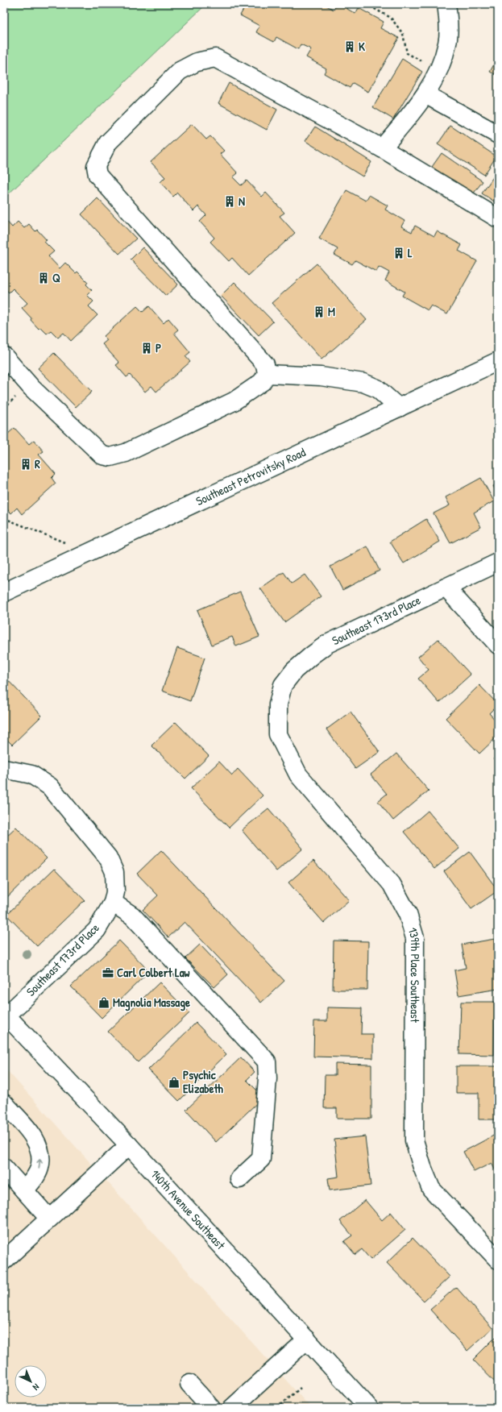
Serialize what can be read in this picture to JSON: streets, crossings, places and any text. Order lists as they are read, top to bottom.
{
  "streets": {
    "street": [
      "Southeast Petrovitsky Road",
      "Southeast 173rd Place",
      "139th Place Southeast",
      "140th Avenue Southeast"
    ]
  },
  "crossings": [
    ["Southeast 173rd Place", "139th Place Southeast"],
    ["Southeast 173rd Place", "140th Avenue Southeast"]
  ],
  "places": {
    "building": [
      "K",
      "N",
      "L",
      "Q",
      "M",
      "P",
      "R"
    ],
    "office": ["Carl Colbert Law"],
    "shop": ["Magnolia Massage", "Psychic Elizabeth"]
  },
  "north": "bottom right"
}
